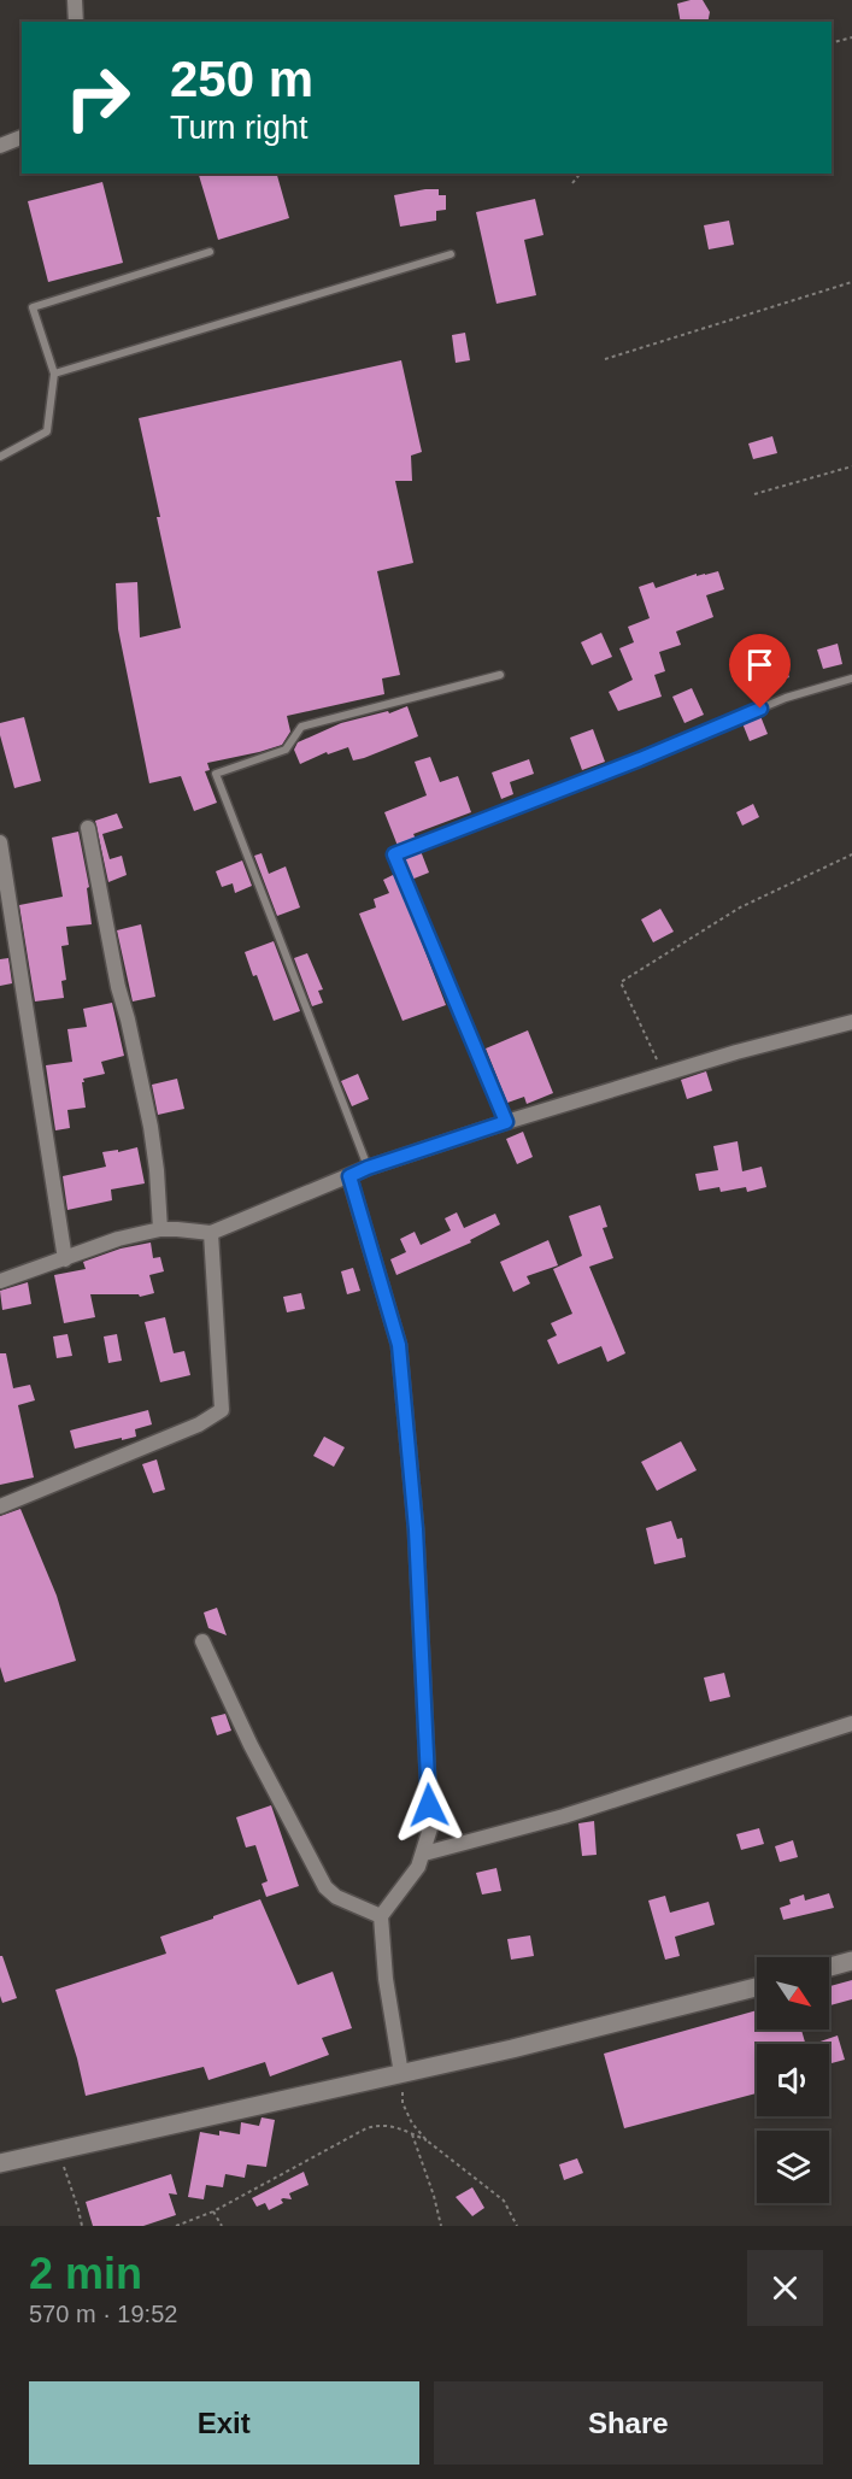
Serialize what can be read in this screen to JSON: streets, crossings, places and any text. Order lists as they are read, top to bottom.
{
  "north": "bottom right",
  "page": {
    "turn": ["250 m", "Turn right"],
    "heading": ["2 min", "570 m · 19:52"],
    "buttons": ["Exit", "Share"]
  }
}
